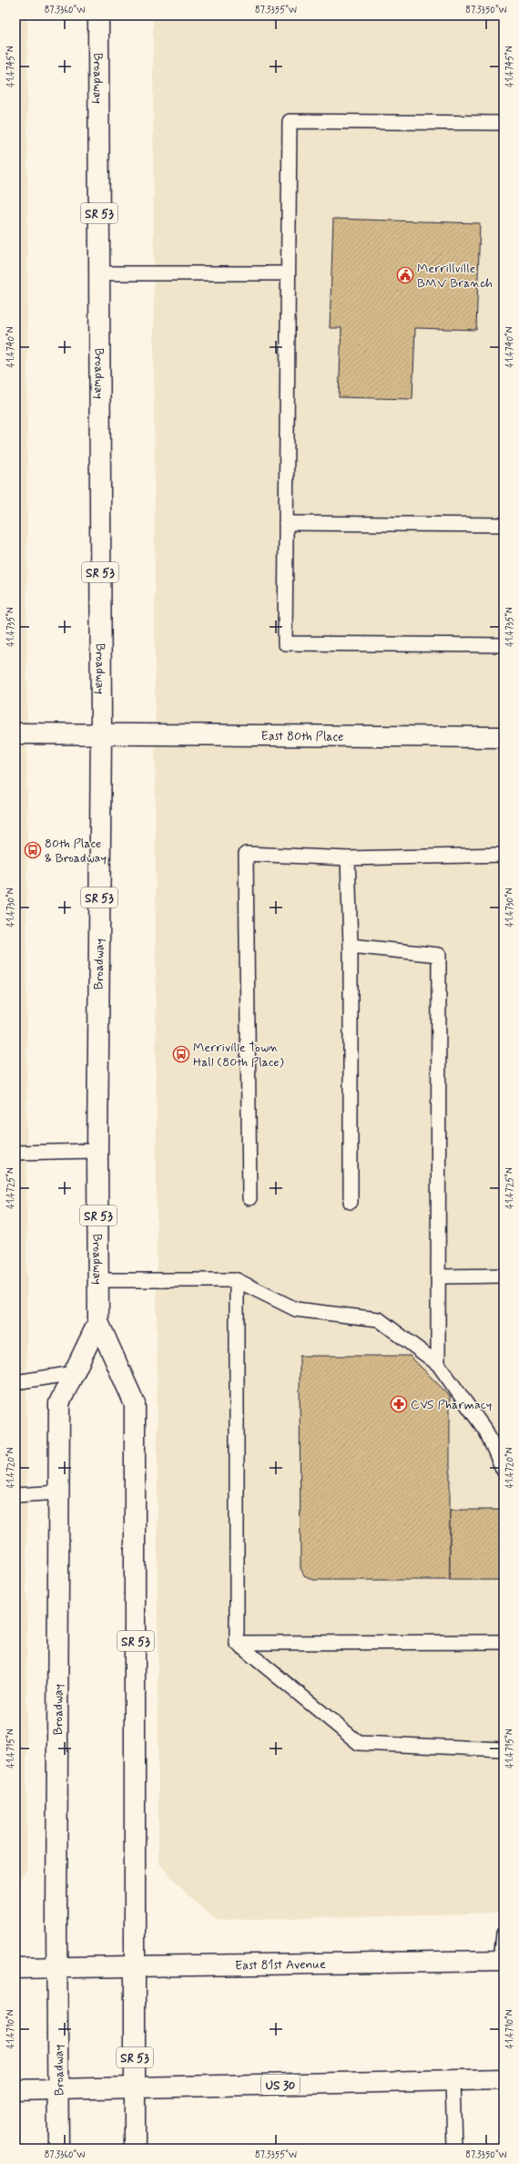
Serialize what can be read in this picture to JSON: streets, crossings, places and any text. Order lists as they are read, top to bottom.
{
  "streets": {
    "main road": [
      "Broadway",
      "SR 53",
      "East 80th Place",
      "East 81st Avenue",
      "US 30"
    ]
  },
  "crossings": [
    ["Broadway", "East 80th Place"],
    ["Broadway", "East 81st Avenue"],
    ["Broadway", "US 30"]
  ],
  "places": {
    "public building": ["Merrillville BMV Branch"],
    "bus stop": ["80th Place & Broadway", "Merriville Town Hall (80th Place)"],
    "pharmacy": ["CVS Pharmacy"]
  },
  "coordinates": [
    "87.3360°W",
    "87.3355°W",
    "87.3350°W",
    "41.4745°N",
    "41.4740°N",
    "41.4735°N",
    "41.4730°N",
    "41.4725°N",
    "41.4720°N",
    "41.4715°N",
    "41.4710°N"
  ]
}
